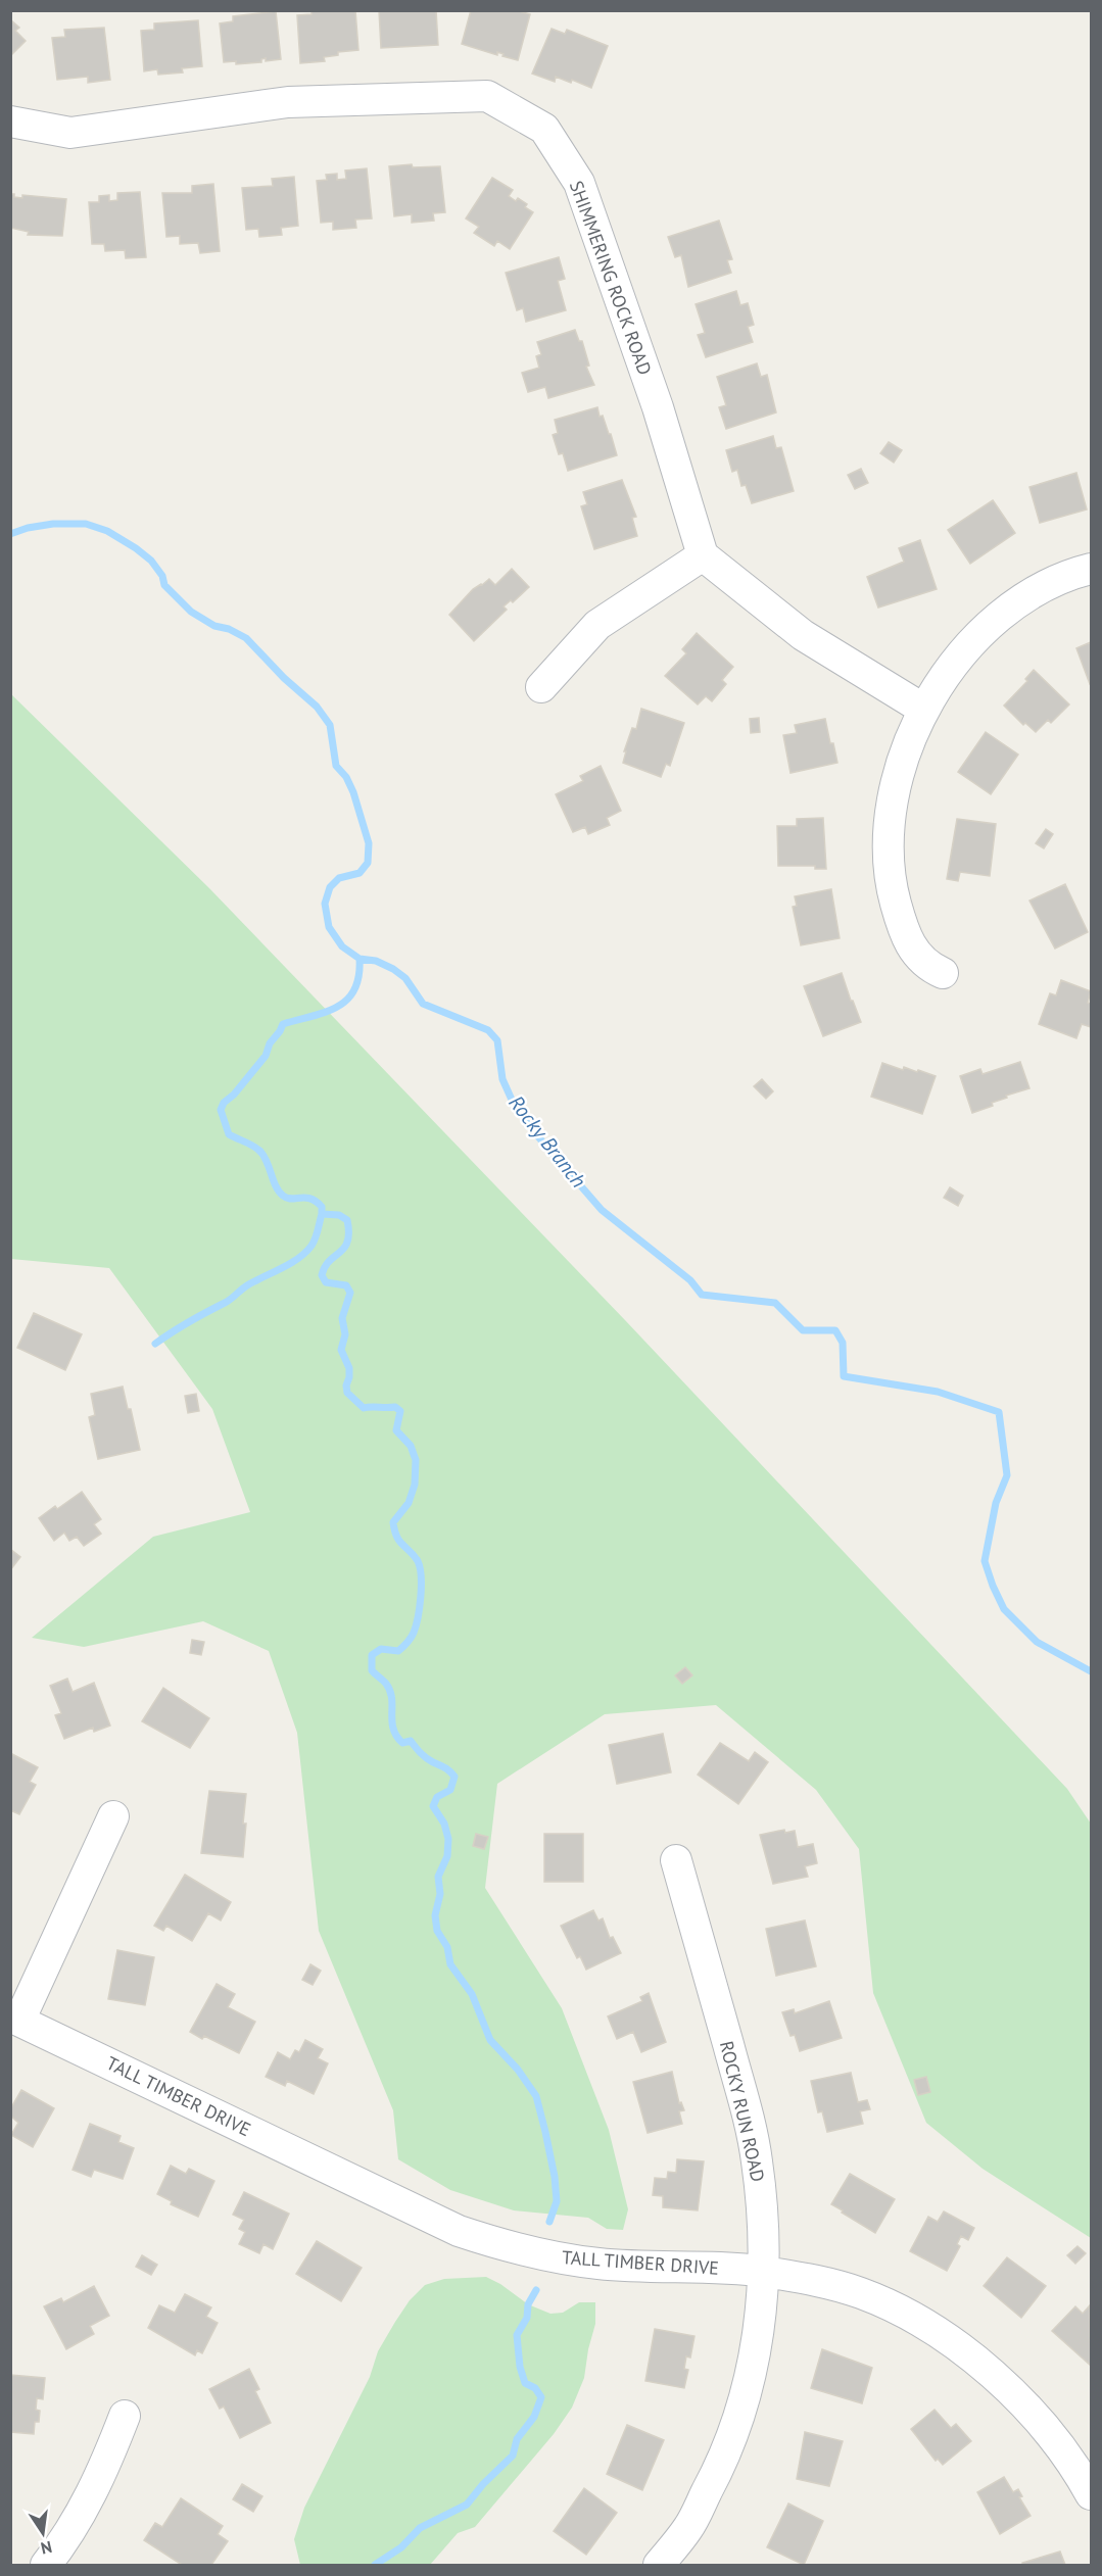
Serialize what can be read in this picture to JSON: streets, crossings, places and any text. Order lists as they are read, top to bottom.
{
  "streets": {
    "street": ["SHIMMERING ROCK ROAD", "TALL TIMBER DRIVE", "ROCKY RUN ROAD"]
  },
  "crossings": [
    ["TALL TIMBER DRIVE", "ROCKY RUN ROAD"]
  ],
  "water": ["Rocky Branch"],
  "north": "bottom"
}
